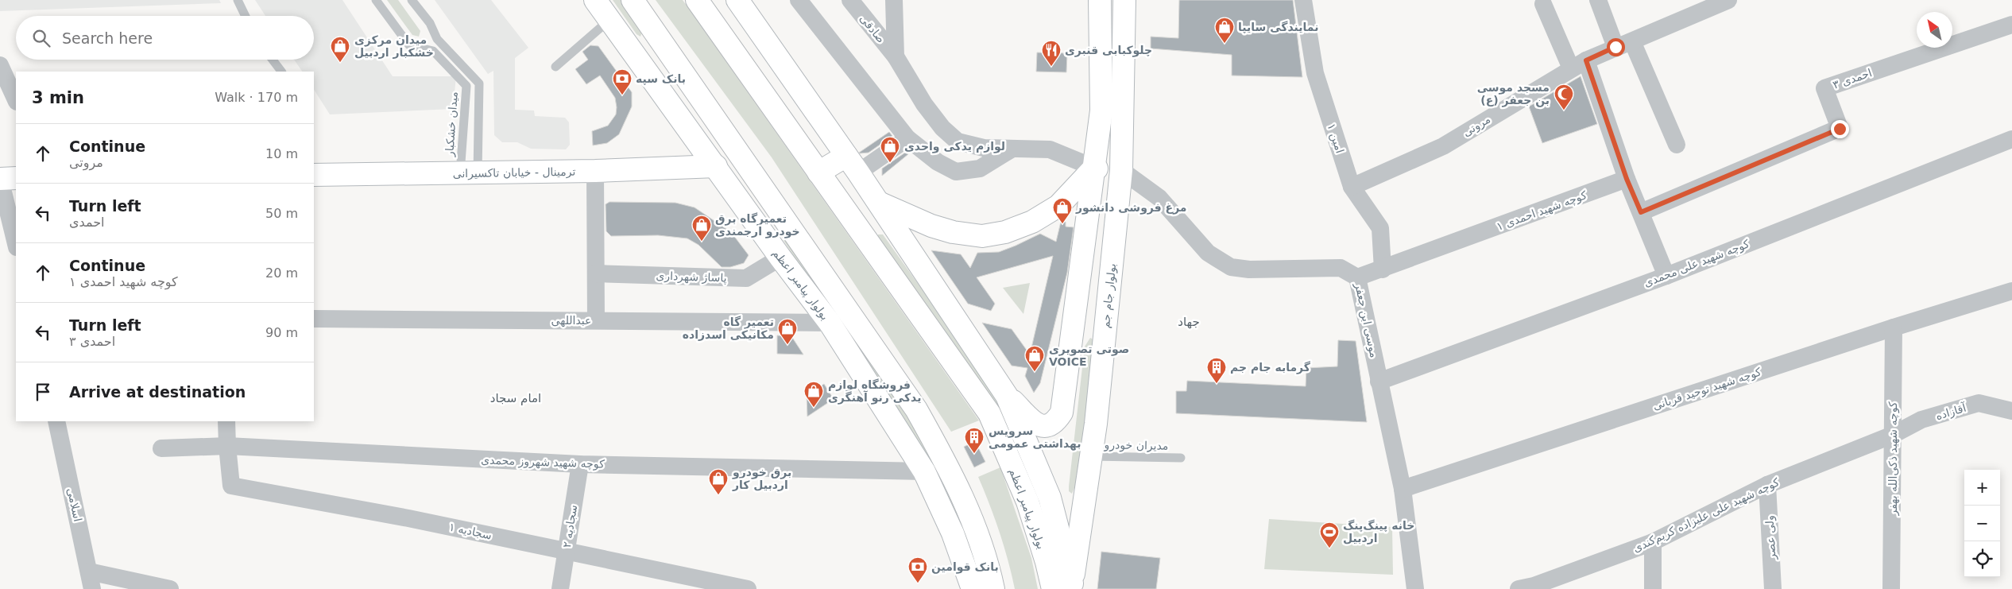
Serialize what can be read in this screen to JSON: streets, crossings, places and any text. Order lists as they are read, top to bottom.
{
  "streets": {
    "main road": ["ترمینال - خیابان تاکسیرانی", "بولوار پیامبر اعظم", "بولوار جام جم"],
    "street": [
      "صادقی",
      "احمدی ۳",
      "مروتی",
      "امین ۱",
      "کوچه شهید احمدی ۱",
      "کوچه شهید علی محمدی",
      "پاساژ شهرداری",
      "عبداللهی",
      "موسی ابن جعفر",
      "کوچه شهید توحید قربانی",
      "آقازاده",
      "کوچه شهید ذکی‌الله بهفر",
      "کوچه شهید شهروز محمدی",
      "اسلامی",
      "کوچه شهید علی علیزاده کریم‌کندی",
      "سجادیه ۲",
      "سجادیه ۱",
      "ولی عصر"
    ],
    "lane": ["میدان خشکبار", "مدیران خودرو"]
  },
  "crossings": [
    ["میدان خشکبار", "ترمینال - خیابان تاکسیرانی"],
    ["مروتی", "امین ۱"],
    ["امین ۱", "کوچه شهید احمدی ۱"],
    ["ترمینال - خیابان تاکسیرانی", "بولوار پیامبر اعظم"],
    ["کوچه شهید احمدی ۱", "موسی ابن جعفر"],
    ["کوچه شهید علی محمدی", "موسی ابن جعفر"],
    ["پاساژ شهرداری", "بولوار پیامبر اعظم"],
    ["بولوار پیامبر اعظم", "بولوار جام جم"],
    ["بولوار پیامبر اعظم", "عبداللهی"],
    ["بولوار پیامبر اعظم", "کوچه شهید شهروز محمدی"],
    ["بولوار جام جم", "موسی ابن جعفر"],
    ["بولوار جام جم", "مدیران خودرو"],
    ["موسی ابن جعفر", "کوچه شهید توحید قربانی"],
    ["کوچه شهید توحید قربانی", "کوچه شهید ذکی‌الله بهفر"],
    ["آقازاده", "کوچه شهید ذکی‌الله بهفر"],
    ["آقازاده", "کوچه شهید علی علیزاده کریم‌کندی"],
    ["کوچه شهید ذکی‌الله بهفر", "کوچه شهید علی علیزاده کریم‌کندی"],
    ["کوچه شهید شهروز محمدی", "سجادیه ۲"],
    ["کوچه شهید شهروز محمدی", "سجادیه ۱"],
    ["کوچه شهید علی علیزاده کریم‌کندی", "ولی عصر"],
    ["سجادیه ۲", "سجادیه ۱"]
  ],
  "districts": ["جهاد", "امام سجاد"],
  "places": {
    "shop": [
      "نمایندگی سایپا",
      "میدان مرکزی خشکبار اردبیل",
      "لوازم یدکی واحدی",
      "مرغ فروشی دانشور",
      "تعمیرگاه برق خودرو ارجمندی",
      "تعمیر گاه مکانیکی اسدزاده",
      "صوتی تصویری VOICE",
      "فروشگاه لوازم یدکی رنو آهنگری",
      "برق خودرو اردبیل کار"
    ],
    "restaurant": ["چلوکبابی قنبری"],
    "bank": ["بانک سپه", "بانک قوامین"],
    "mosque": ["مسجد موسی بن جعفر (ع)"],
    "building": ["گرمابه جام جم", "سرویس بهداشتی عمومی"],
    "sports": ["خانه پینگ‌پنگ اردبیل"]
  },
  "north": "top left",
  "page": {
    "search": "Search here",
    "heading": ["3 min", "Walk · 170 m"],
    "list": [
      ["Continue", "مروتی", "10 m"],
      ["Turn left", "احمدی", "50 m"],
      ["Continue", "کوچه شهید احمدی ۱", "20 m"],
      ["Turn left", "احمدی ۳", "90 m"],
      "Arrive at destination"
    ],
    "map_buttons": ["+", "−"]
  }
}
